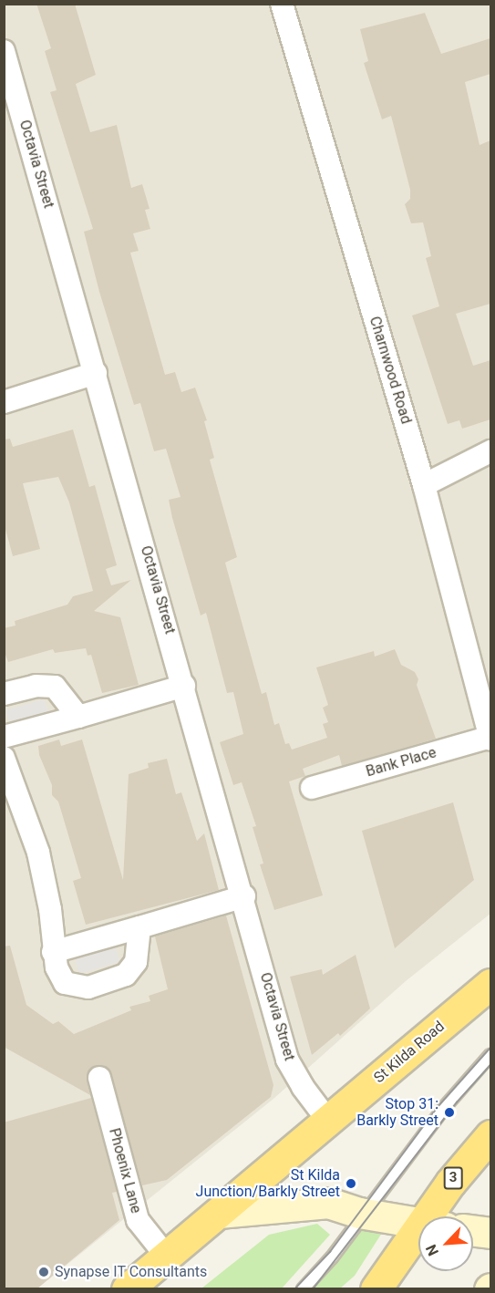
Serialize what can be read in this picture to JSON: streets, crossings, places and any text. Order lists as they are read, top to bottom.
{
  "streets": {
    "highway": ["St Kilda Road", "3"],
    "street": [
      "Octavia Street",
      "Charnwood Road",
      "Bank Place",
      "Phoenix Lane"
    ]
  },
  "crossings": [
    ["Octavia Street", "St Kilda Road"],
    ["Charnwood Road", "Bank Place"],
    ["St Kilda Road", "Phoenix Lane"]
  ],
  "places": ["Stop 31: Barkly Street", "St Kilda Junction/Barkly Street", "Synapse IT Consultants"],
  "north": "bottom left"
}
